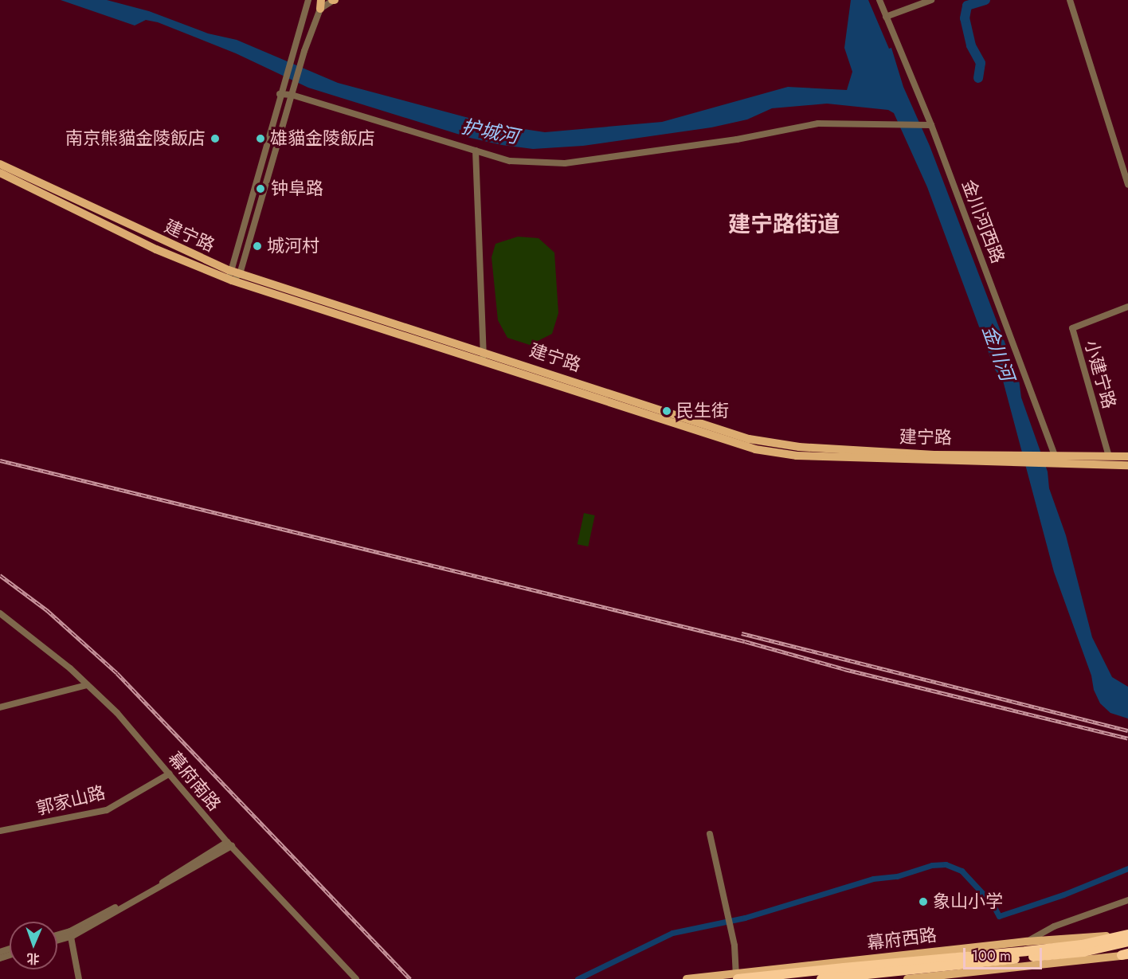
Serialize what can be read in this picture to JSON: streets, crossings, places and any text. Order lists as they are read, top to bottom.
{
  "streets": {
    "highway": ["幕府西路"],
    "main road": ["建宁路"],
    "street": [
      "金川河西路",
      "小建宁路",
      "幕府南路",
      "郭家山路"
    ]
  },
  "crossings": [
    ["金川河西路", "建宁路"],
    ["建宁路", "小建宁路"],
    ["幕府南路", "郭家山路"]
  ],
  "districts": ["建宁路街道"],
  "water": ["护城河", "金川河"],
  "places": [
    "南京熊貓金陵飯店",
    "雄貓金陵飯店",
    "钟阜路",
    "城河村",
    "民生街",
    "象山小学"
  ],
  "scale_bar": "100 m",
  "north": "bottom"
}
